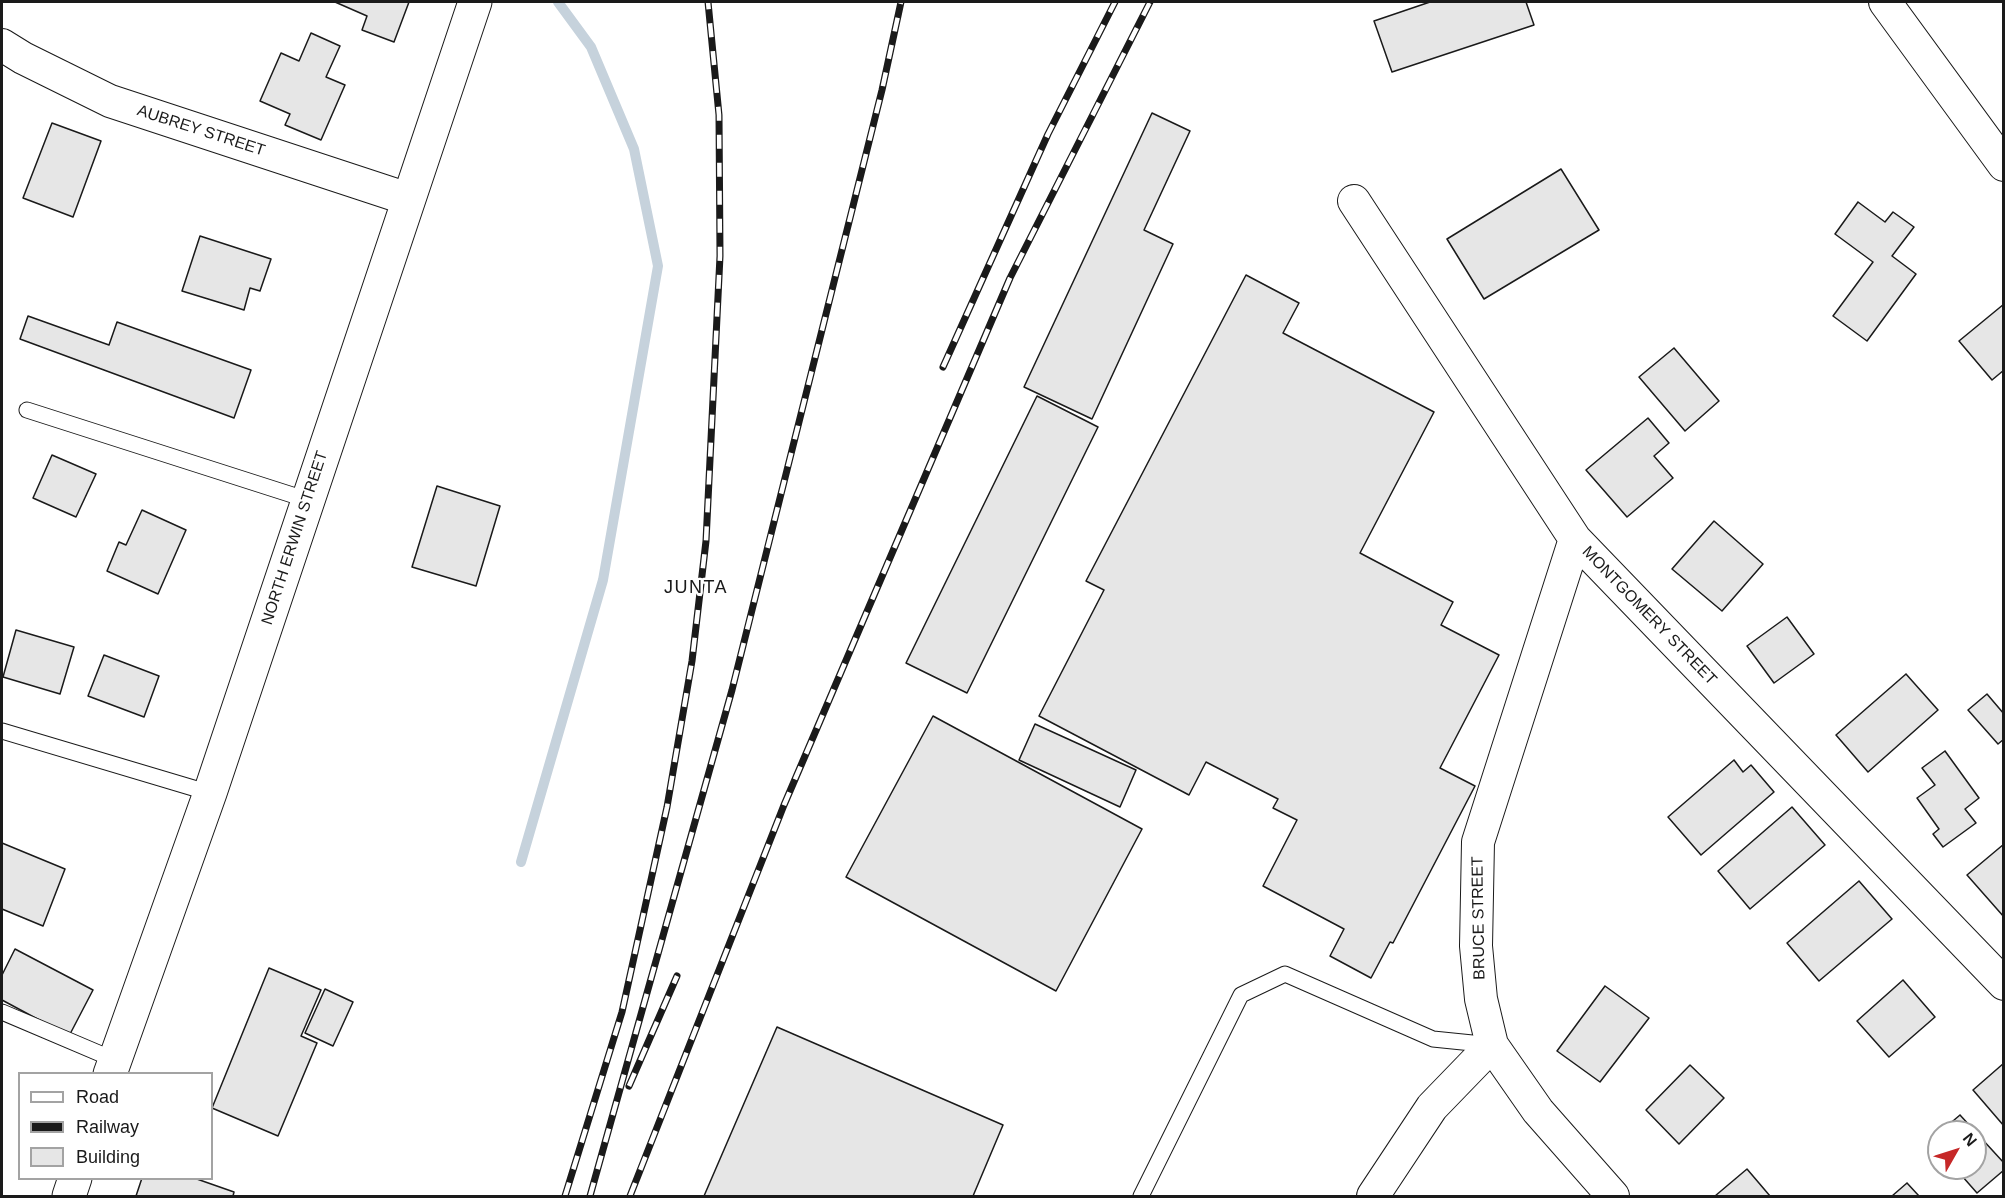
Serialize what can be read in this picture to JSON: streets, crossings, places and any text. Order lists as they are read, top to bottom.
{
  "streets": {
    "street": [
      "AUBREY STREET",
      "NORTH ERWIN STREET",
      "MONTGOMERY STREET",
      "BRUCE STREET"
    ]
  },
  "crossings": [
    ["AUBREY STREET", "NORTH ERWIN STREET"],
    ["MONTGOMERY STREET", "BRUCE STREET"]
  ],
  "districts": ["JUNTA"],
  "legend": ["Road", "Railway", "Building"],
  "north": "top right"
}
